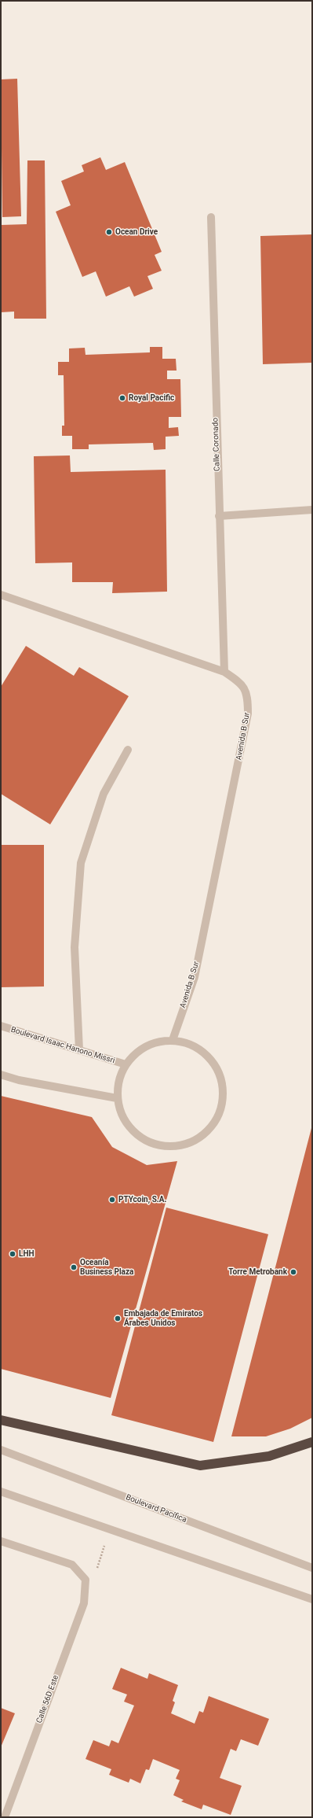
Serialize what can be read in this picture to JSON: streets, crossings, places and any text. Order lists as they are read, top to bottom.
{
  "streets": {
    "street": [
      "Calle Coronado",
      "Avenida B Sur",
      "Boulevard Isaac Hanono Missri",
      "Boulevard Pacífica",
      "Calle 56D Este"
    ]
  },
  "crossings": [
    ["Calle Coronado", "Avenida B Sur"],
    ["Avenida B Sur", "Boulevard Isaac Hanono Missri"]
  ],
  "places": [
    "Ocean Drive",
    "Royal Pacific",
    "PTYcoin, S.A.",
    "LHH",
    "Oceanía Business Plaza",
    "Torre Metrobank",
    "Embajada de Emiratos Árabes Unidos"
  ]
}
